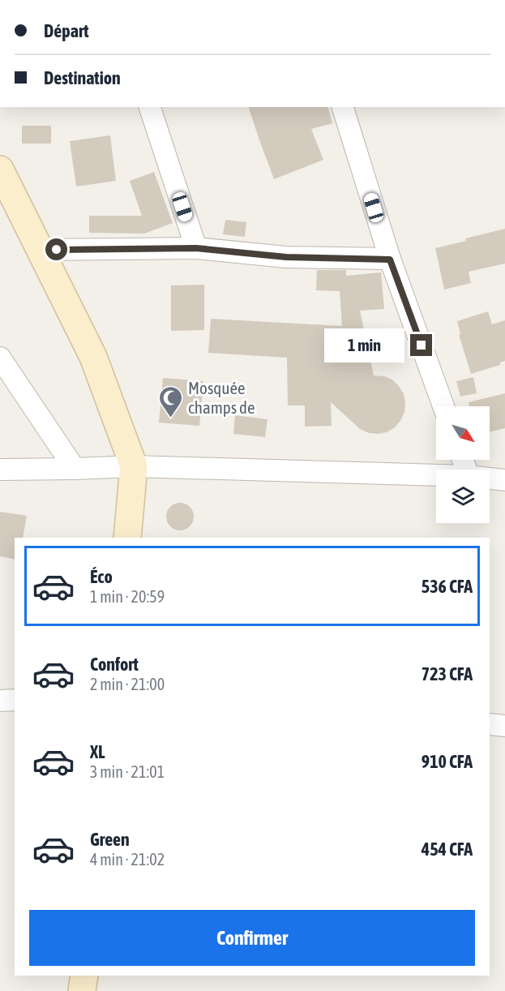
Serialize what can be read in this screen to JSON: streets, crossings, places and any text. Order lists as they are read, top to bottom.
{
  "places": {
    "mosque": ["Mosquée champs de"]
  },
  "north": "bottom right",
  "page": {
    "banner": ["Départ", "Destination"],
    "bubble": "1 min",
    "list": [
      {
        "name": "Éco",
        "note": "1 min · 20:59",
        "value": "536 CFA"
      },
      {
        "name": "Confort",
        "note": "2 min · 21:00",
        "value": "723 CFA"
      },
      {
        "name": "XL",
        "note": "3 min · 21:01",
        "value": "910 CFA"
      },
      {
        "name": "Green",
        "note": "4 min · 21:02",
        "value": "454 CFA"
      }
    ],
    "buttons": "Confirmer"
  }
}
